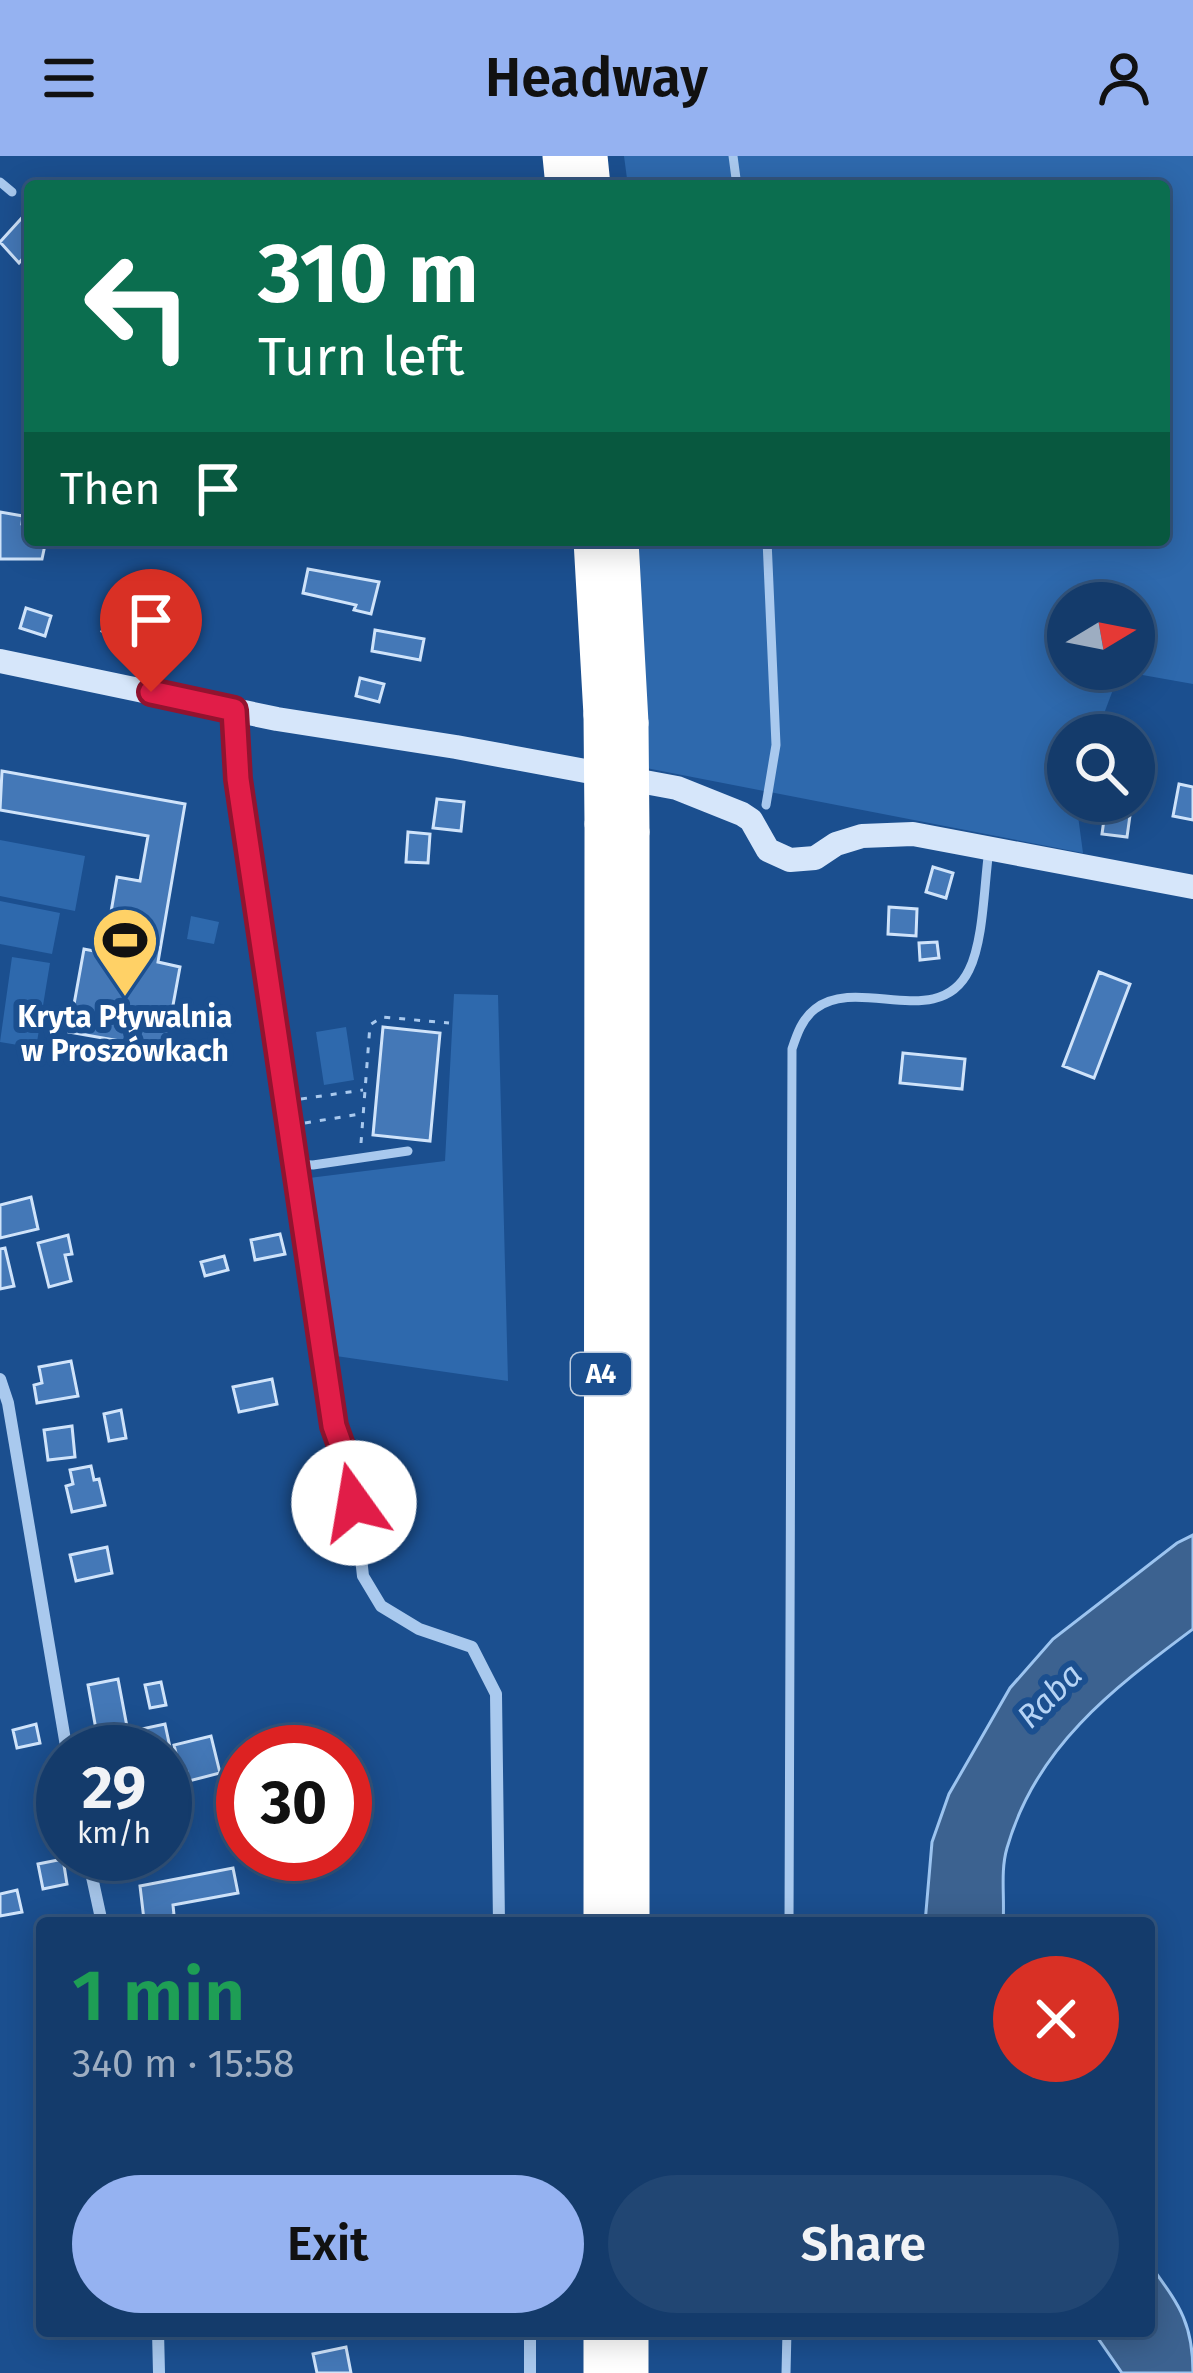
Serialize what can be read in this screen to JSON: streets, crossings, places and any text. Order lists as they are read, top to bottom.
{
  "streets": {
    "highway": ["A4"]
  },
  "water": ["Raba"],
  "places": {
    "sports": ["Kryta Pływalnia w Proszówkach"]
  },
  "north": "right",
  "page": {
    "header": "Headway",
    "turn": ["310 m", "Turn left"],
    "then": "Then",
    "speed": "29 km/h",
    "limit": "30",
    "heading": ["1 min", "340 m · 15:58"],
    "buttons": ["Exit", "Share"]
  }
}
